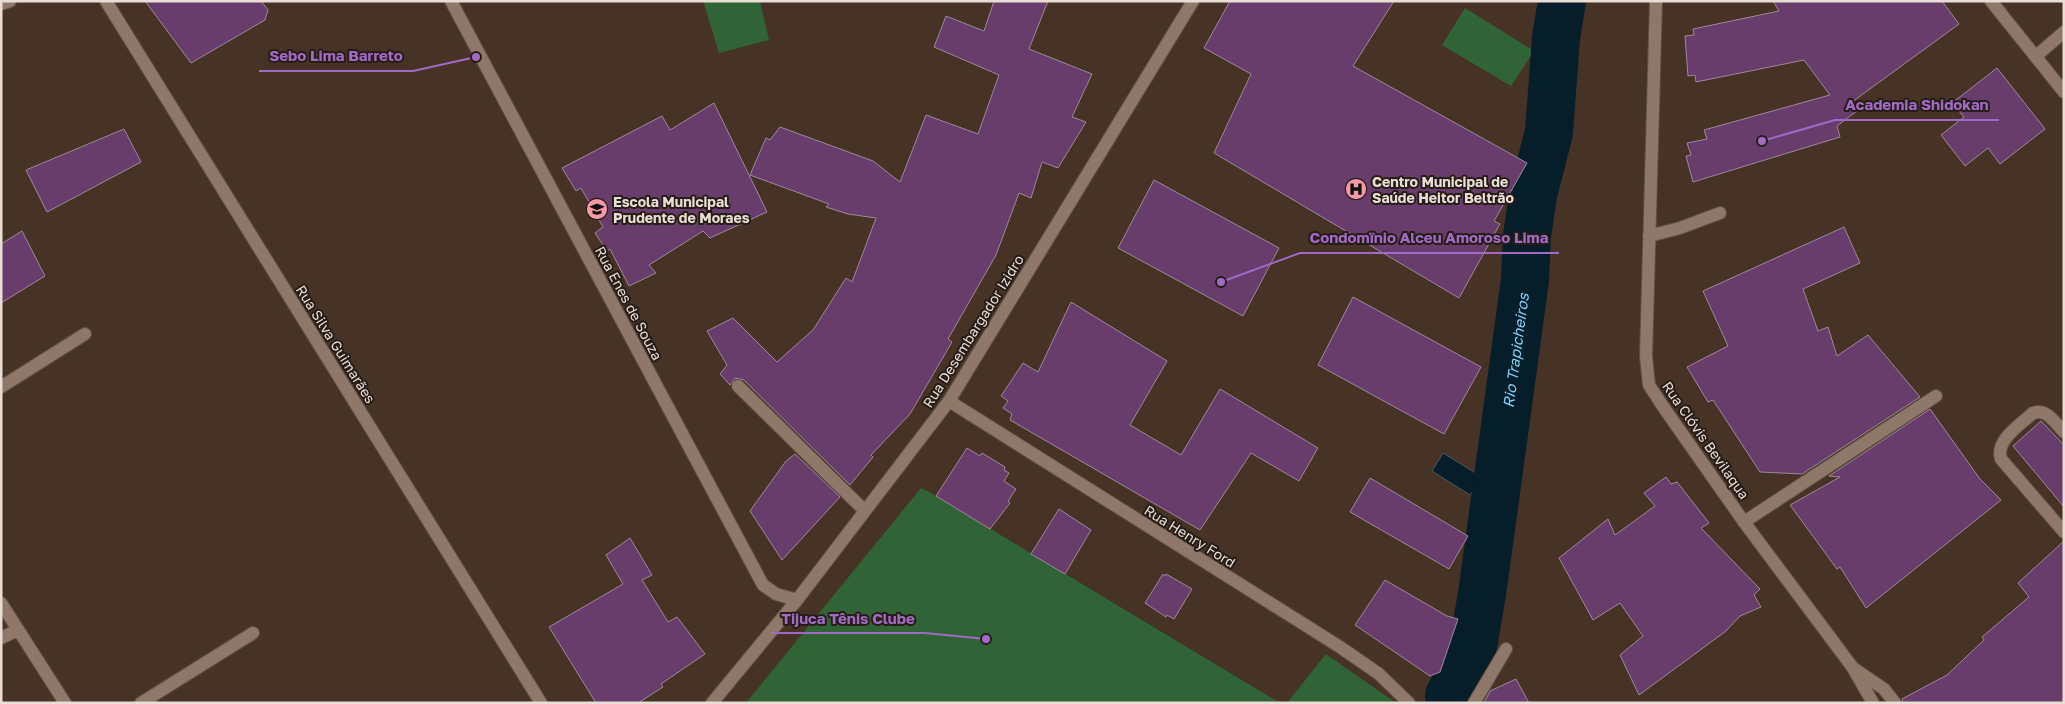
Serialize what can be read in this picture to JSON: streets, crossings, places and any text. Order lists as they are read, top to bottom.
{
  "streets": {
    "street": [
      "Rua Enes de Souza",
      "Rua Desembargador Izidro",
      "Rua Silva Guimarães",
      "Rua Clóvis Bevilaqua",
      "Rua Henry Ford"
    ]
  },
  "crossings": [
    ["Rua Enes de Souza", "Rua Desembargador Izidro"],
    ["Rua Desembargador Izidro", "Rua Henry Ford"]
  ],
  "water": ["Rio Trapicheiros"],
  "places": {
    "other": [
      "Sebo Lima Barreto",
      "Academia Shidokan",
      "Condomïnio Alceu Amoroso Lima",
      "Tijuca Tênis Clube"
    ],
    "hospital": ["Centro Municipal de Saúde Heitor Beltrão"],
    "school or university": ["Escola Municipal Prudente de Moraes"]
  }
}
